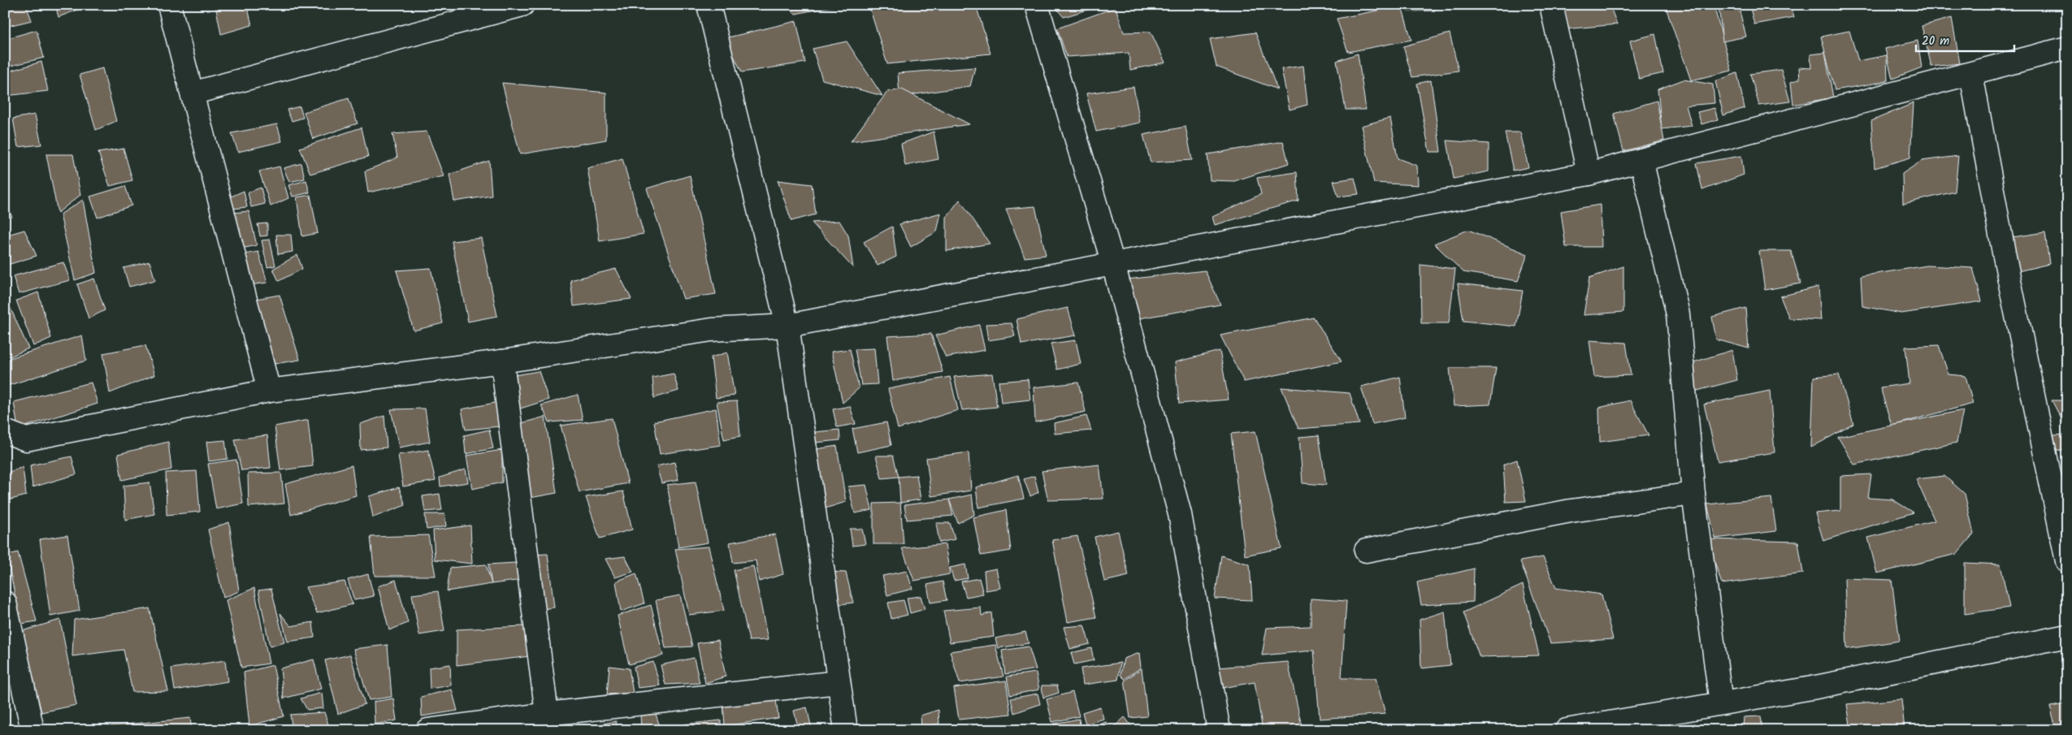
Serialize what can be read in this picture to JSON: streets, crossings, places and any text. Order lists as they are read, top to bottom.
{
  "scale_bar": "20 m"
}
